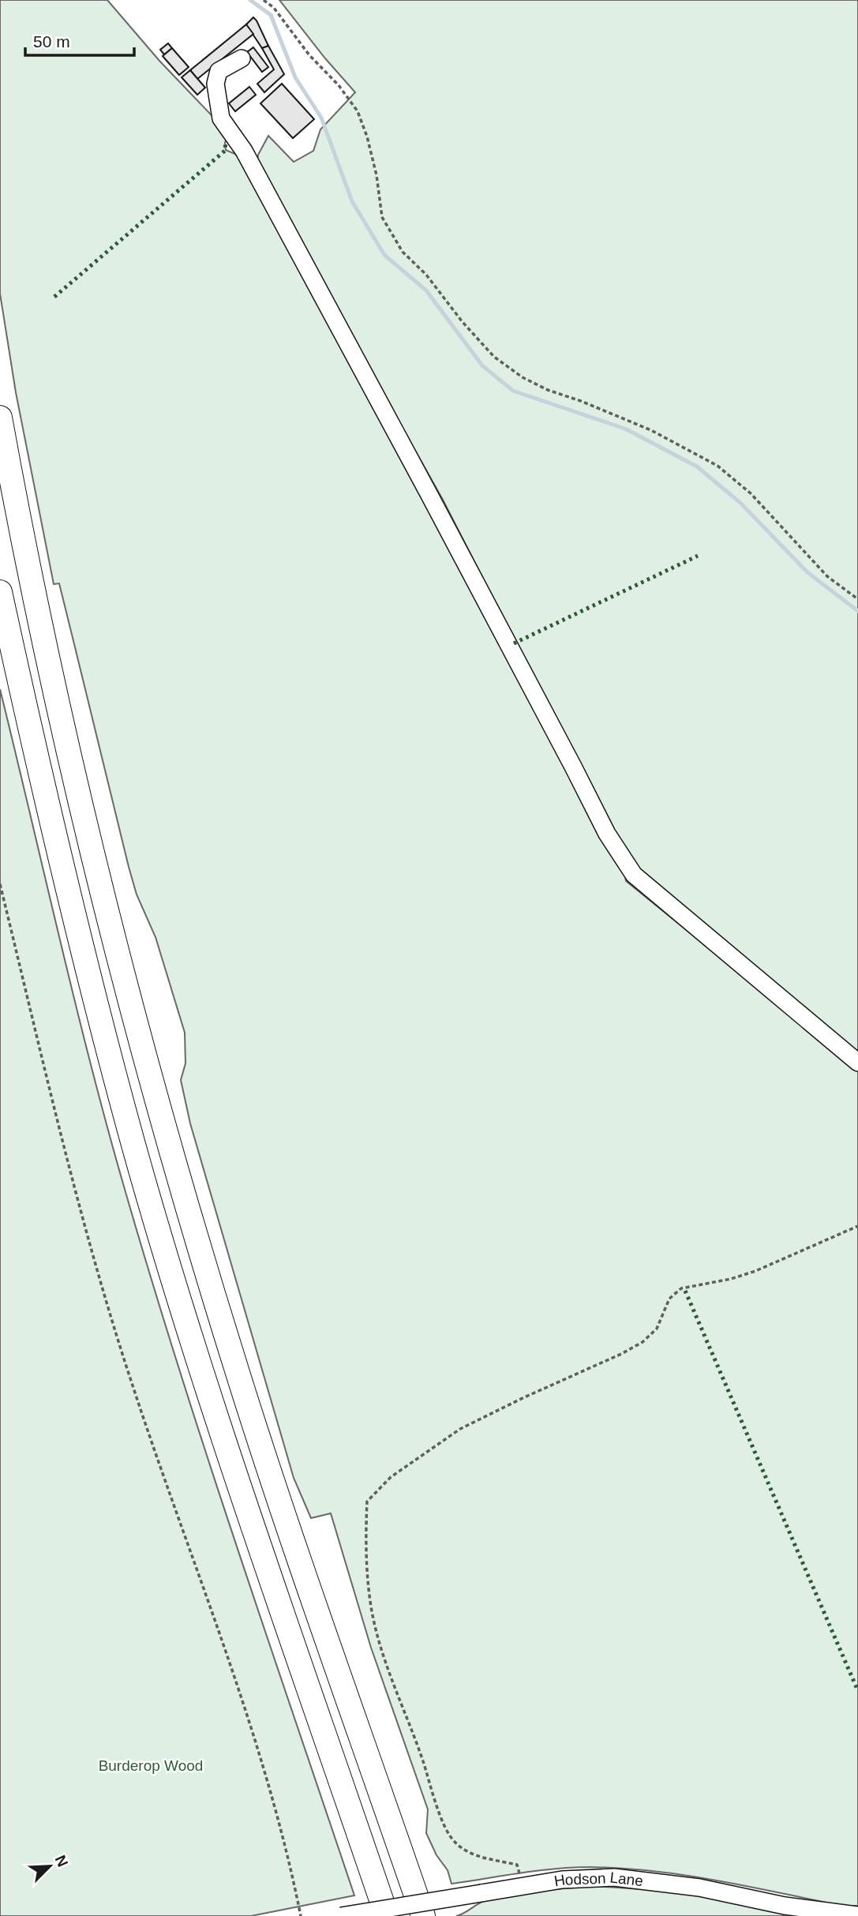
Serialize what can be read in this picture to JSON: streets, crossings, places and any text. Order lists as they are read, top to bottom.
{
  "streets": {
    "street": ["Hodson Lane"]
  },
  "parks": ["Burderop Wood"],
  "scale_bar": "50 m",
  "north": "top right"
}
